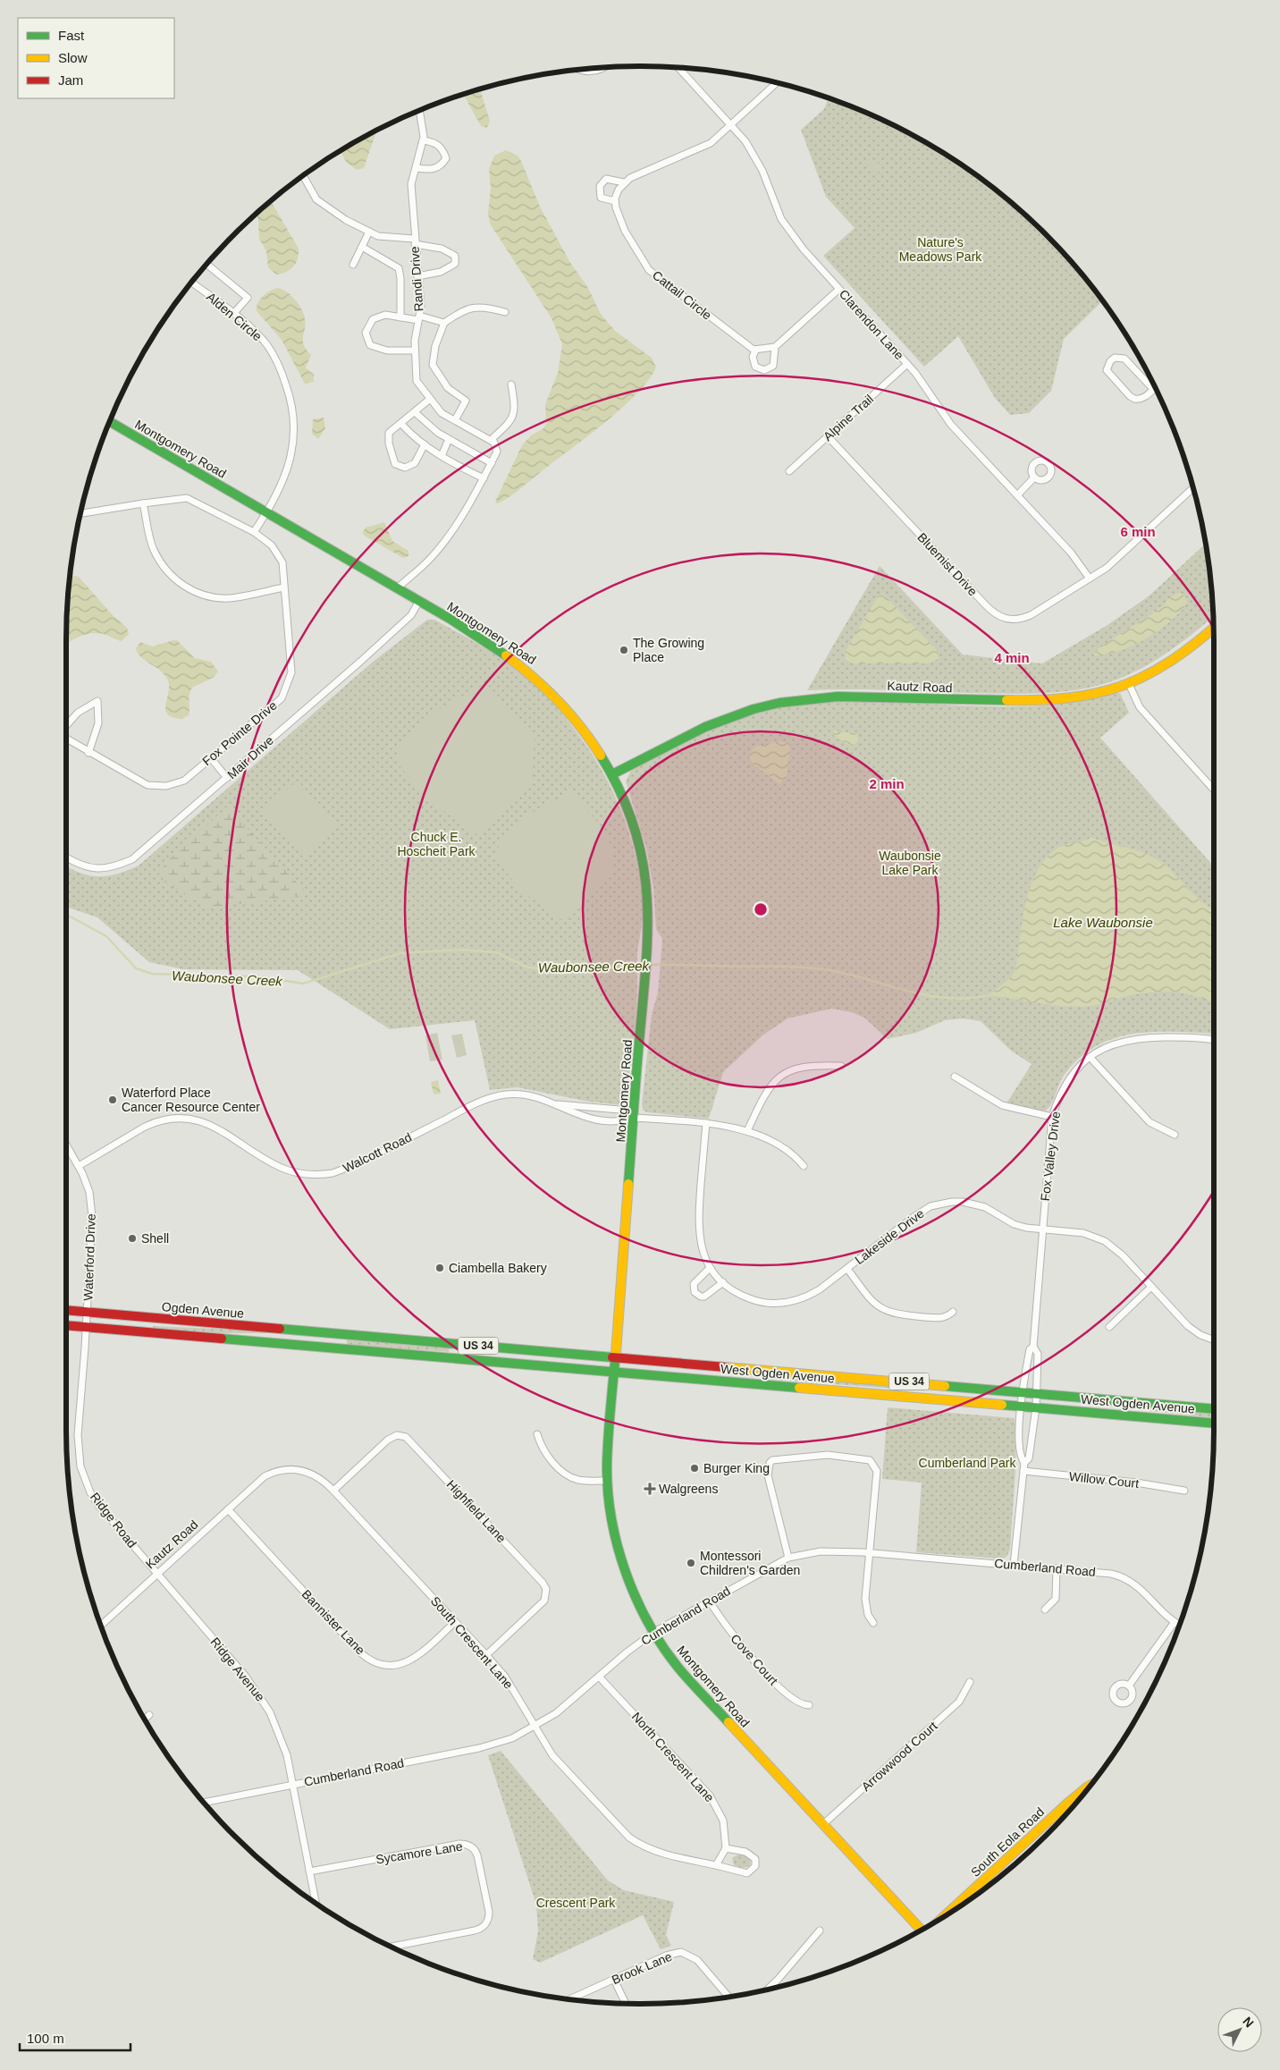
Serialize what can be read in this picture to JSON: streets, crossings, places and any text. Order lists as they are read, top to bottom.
{
  "streets": {
    "street": [
      "Randi Drive",
      "Cattail Circle",
      "Alden Circle",
      "Clarendon Lane",
      "Alpine Trail",
      "Montgomery Road",
      "Bluemist Drive",
      "Kautz Road",
      "Fox Pointe Drive",
      "Mair Drive",
      "Walcott Road",
      "Fox Valley Drive",
      "Lakeside Drive",
      "Waterford Drive",
      "Ogden Avenue",
      "US 34",
      "West Ogden Avenue",
      "Willow Court",
      "Highfield Lane",
      "Ridge Road",
      "Cumberland Road",
      "Bannister Lane",
      "South Crescent Lane",
      "Cove Court",
      "Ridge Avenue",
      "Arrowwood Court",
      "North Crescent Lane",
      "South Eola Road",
      "Sycamore Lane",
      "Brook Lane"
    ]
  },
  "crossings": [
    ["Alden Circle", "Montgomery Road"],
    ["Clarendon Lane", "Alpine Trail"],
    ["Clarendon Lane", "Bluemist Drive"],
    ["Alpine Trail", "Bluemist Drive"],
    ["Montgomery Road", "Kautz Road"],
    ["Montgomery Road", "Mair Drive"],
    ["Montgomery Road", "Walcott Road"],
    ["Montgomery Road", "West Ogden Avenue"],
    ["Montgomery Road", "Cumberland Road"],
    ["Montgomery Road", "Arrowwood Court"],
    ["Kautz Road", "Ridge Road"],
    ["Kautz Road", "Bannister Lane"],
    ["Kautz Road", "South Crescent Lane"],
    ["Kautz Road", "Ridge Avenue"],
    ["Walcott Road", "Lakeside Drive"],
    ["Walcott Road", "Waterford Drive"],
    ["Fox Valley Drive", "Lakeside Drive"],
    ["Fox Valley Drive", "West Ogden Avenue"],
    ["Fox Valley Drive", "Willow Court"],
    ["Fox Valley Drive", "Cumberland Road"],
    ["Waterford Drive", "Ogden Avenue"],
    ["Waterford Drive", "US 34"],
    ["Waterford Drive", "Ridge Road"],
    ["Ogden Avenue", "West Ogden Avenue"],
    ["US 34", "West Ogden Avenue"],
    ["US 34", "Ridge Road"],
    ["Highfield Lane", "South Crescent Lane"],
    ["Ridge Road", "Ridge Avenue"],
    ["Cumberland Road", "South Crescent Lane"],
    ["Cumberland Road", "Cove Court"],
    ["Cumberland Road", "Ridge Avenue"],
    ["Cumberland Road", "North Crescent Lane"],
    ["Bannister Lane", "South Crescent Lane"],
    ["South Crescent Lane", "North Crescent Lane"],
    ["Ridge Avenue", "Sycamore Lane"]
  ],
  "water": ["Lake Waubonsie", "Waubonsee Creek"],
  "parks": [
    "Nature's Meadows Park",
    "Chuck E. Hoscheit Park",
    "Waubonsie Lake Park",
    "Cumberland Park",
    "Crescent Park"
  ],
  "places": {
    "other": [
      "The Growing Place",
      "Waterford Place Cancer Resource Center",
      "Shell",
      "Ciambella Bakery",
      "Burger King",
      "Montessori Children's Garden"
    ],
    "health": ["Walgreens"]
  },
  "legend": ["Fast", "Slow", "Jam"],
  "scale_bar": "100 m",
  "north": "top right",
  "rings": ["6 min", "4 min", "2 min"]
}
